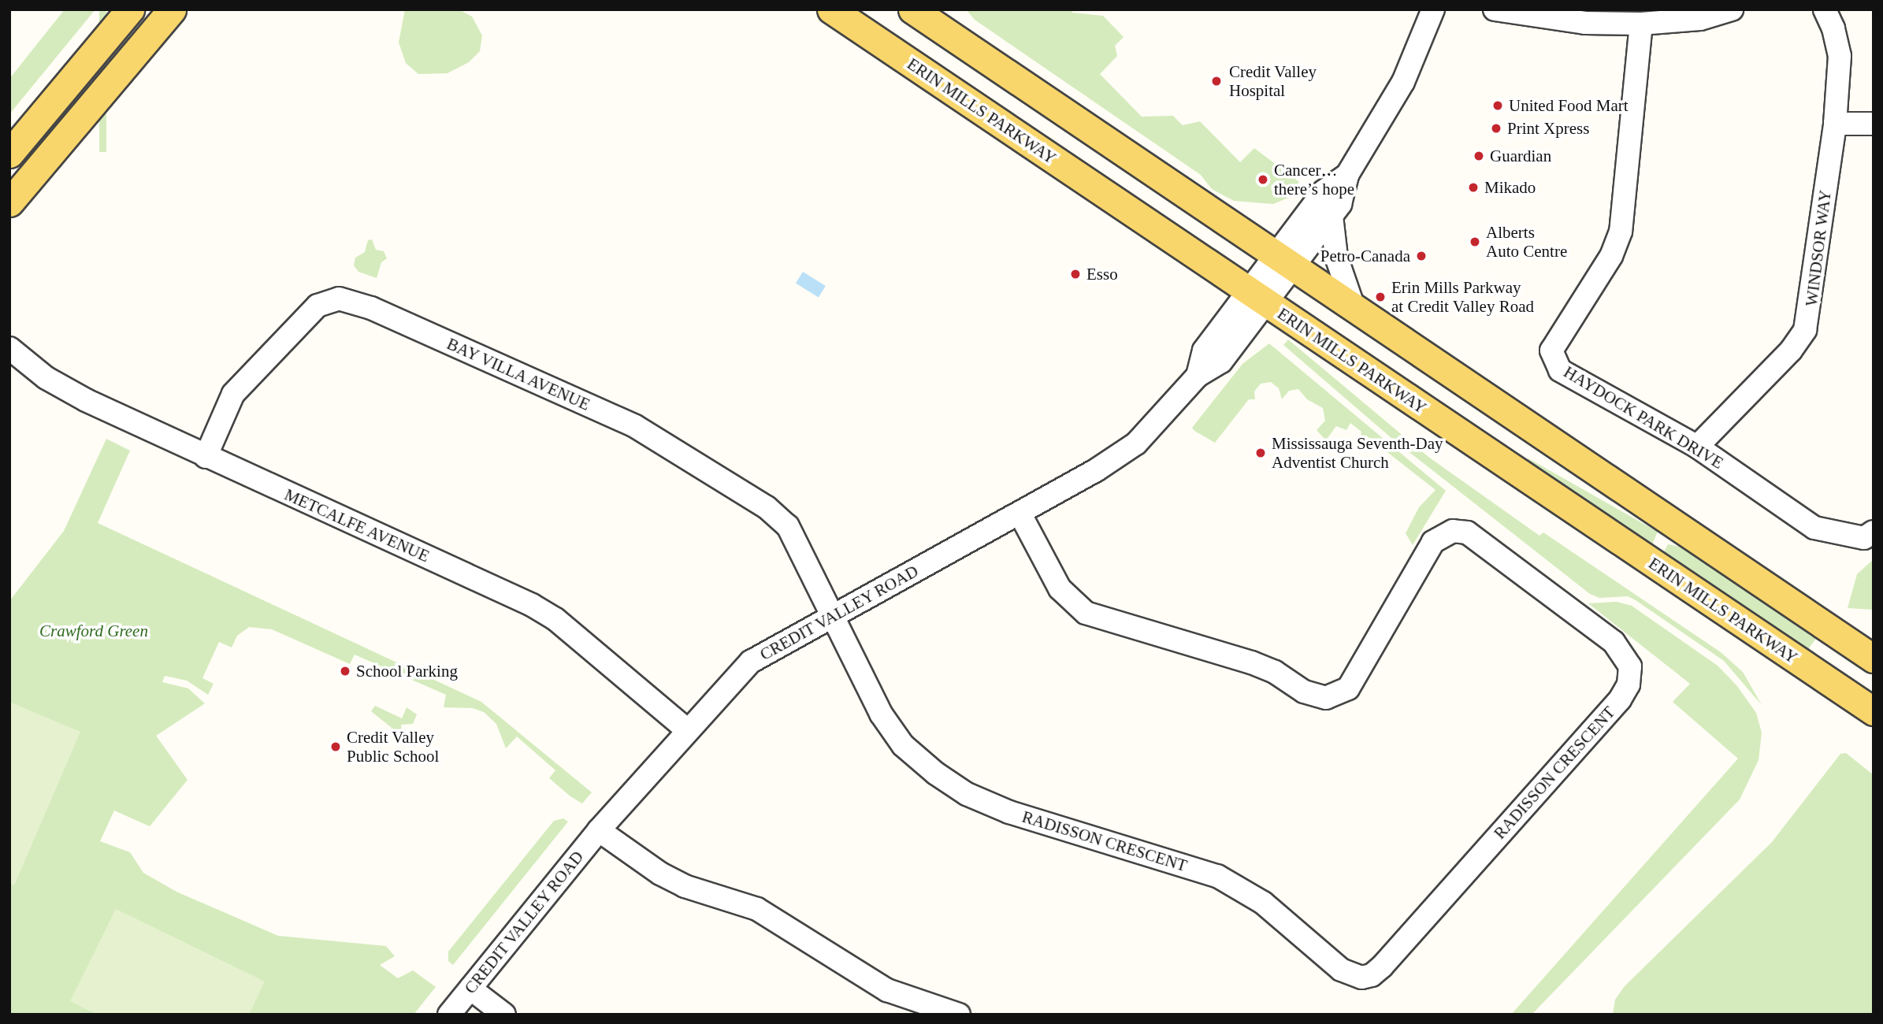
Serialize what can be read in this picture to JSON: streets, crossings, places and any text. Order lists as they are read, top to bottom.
{
  "streets": {
    "main road": ["ERIN MILLS PARKWAY"],
    "street": [
      "WINDSOR WAY",
      "BAY VILLA AVENUE",
      "HAYDOCK PARK DRIVE",
      "METCALFE AVENUE",
      "CREDIT VALLEY ROAD",
      "RADISSON CRESCENT"
    ]
  },
  "crossings": [
    ["ERIN MILLS PARKWAY", "CREDIT VALLEY ROAD"],
    ["WINDSOR WAY", "HAYDOCK PARK DRIVE"],
    ["BAY VILLA AVENUE", "METCALFE AVENUE"],
    ["BAY VILLA AVENUE", "CREDIT VALLEY ROAD"],
    ["BAY VILLA AVENUE", "RADISSON CRESCENT"],
    ["METCALFE AVENUE", "CREDIT VALLEY ROAD"],
    ["CREDIT VALLEY ROAD", "RADISSON CRESCENT"]
  ],
  "parks": ["Crawford Green"],
  "places": [
    "Credit Valley Hospital",
    "United Food Mart",
    "Print Xpress",
    "Guardian",
    "Cancer… there’s hope",
    "Mikado",
    "Alberts Auto Centre",
    "Petro-Canada",
    "Esso",
    "Erin Mills Parkway at Credit Valley Road",
    "Mississauga Seventh-Day Adventist Church",
    "School Parking",
    "Credit Valley Public School"
  ]
}
